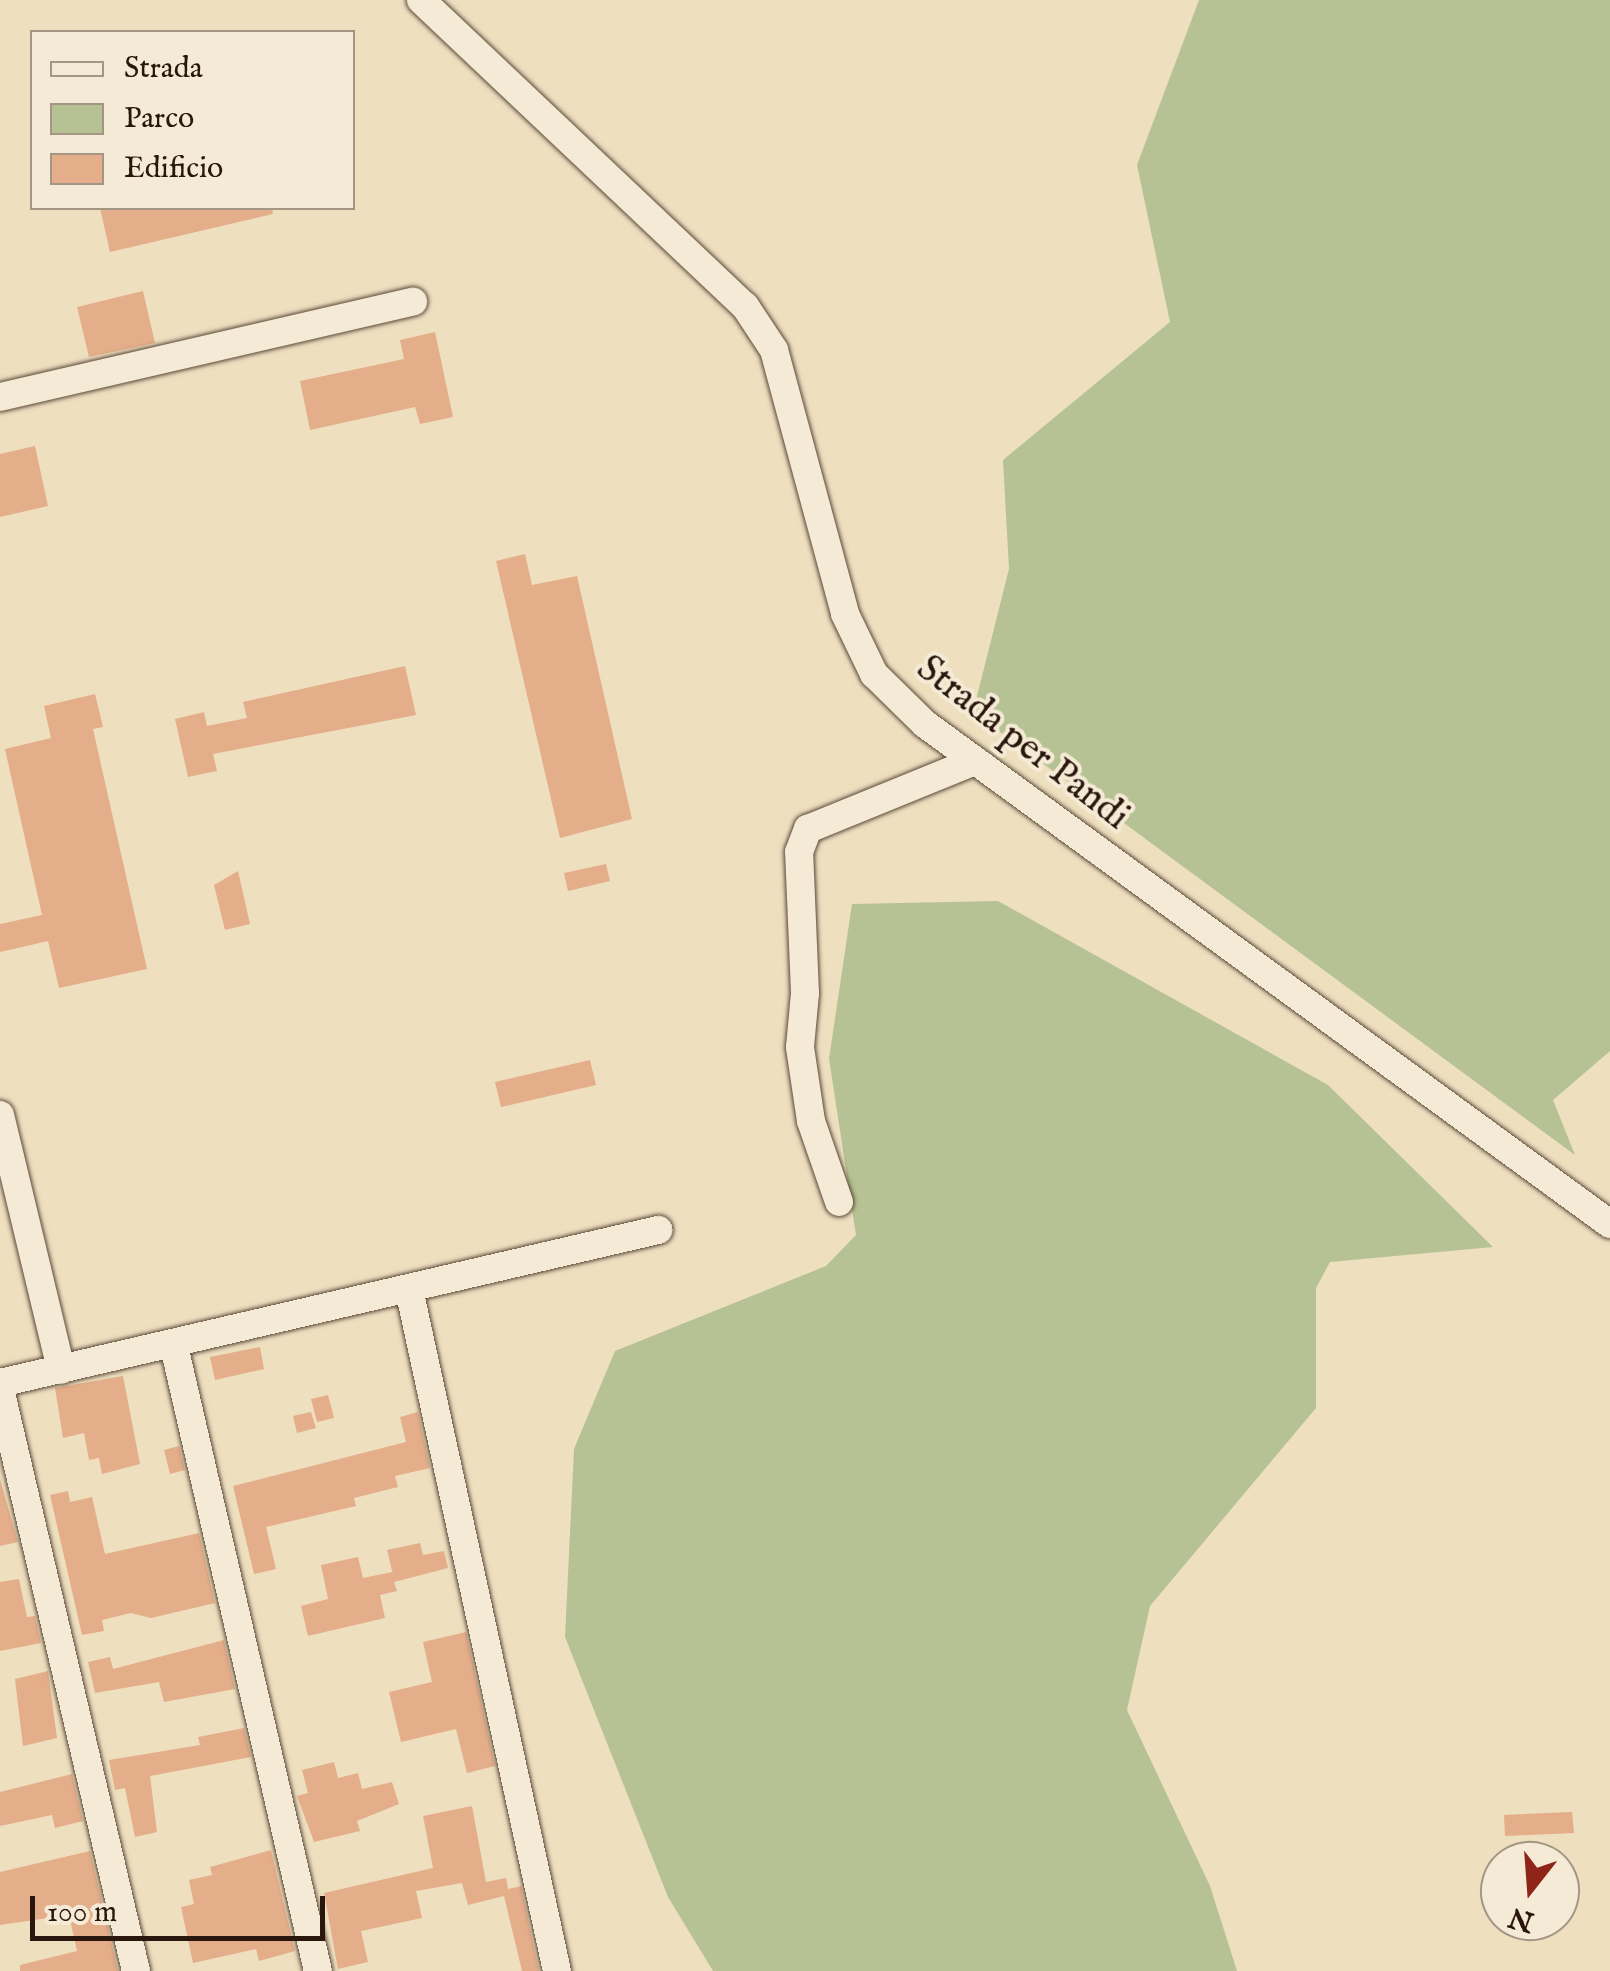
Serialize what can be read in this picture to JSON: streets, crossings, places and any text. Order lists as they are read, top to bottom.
{
  "streets": {
    "street": ["Strada per Pandi"]
  },
  "legend": ["Strada", "Parco", "Edificio"],
  "scale_bar": "100 m",
  "north": "bottom"
}
